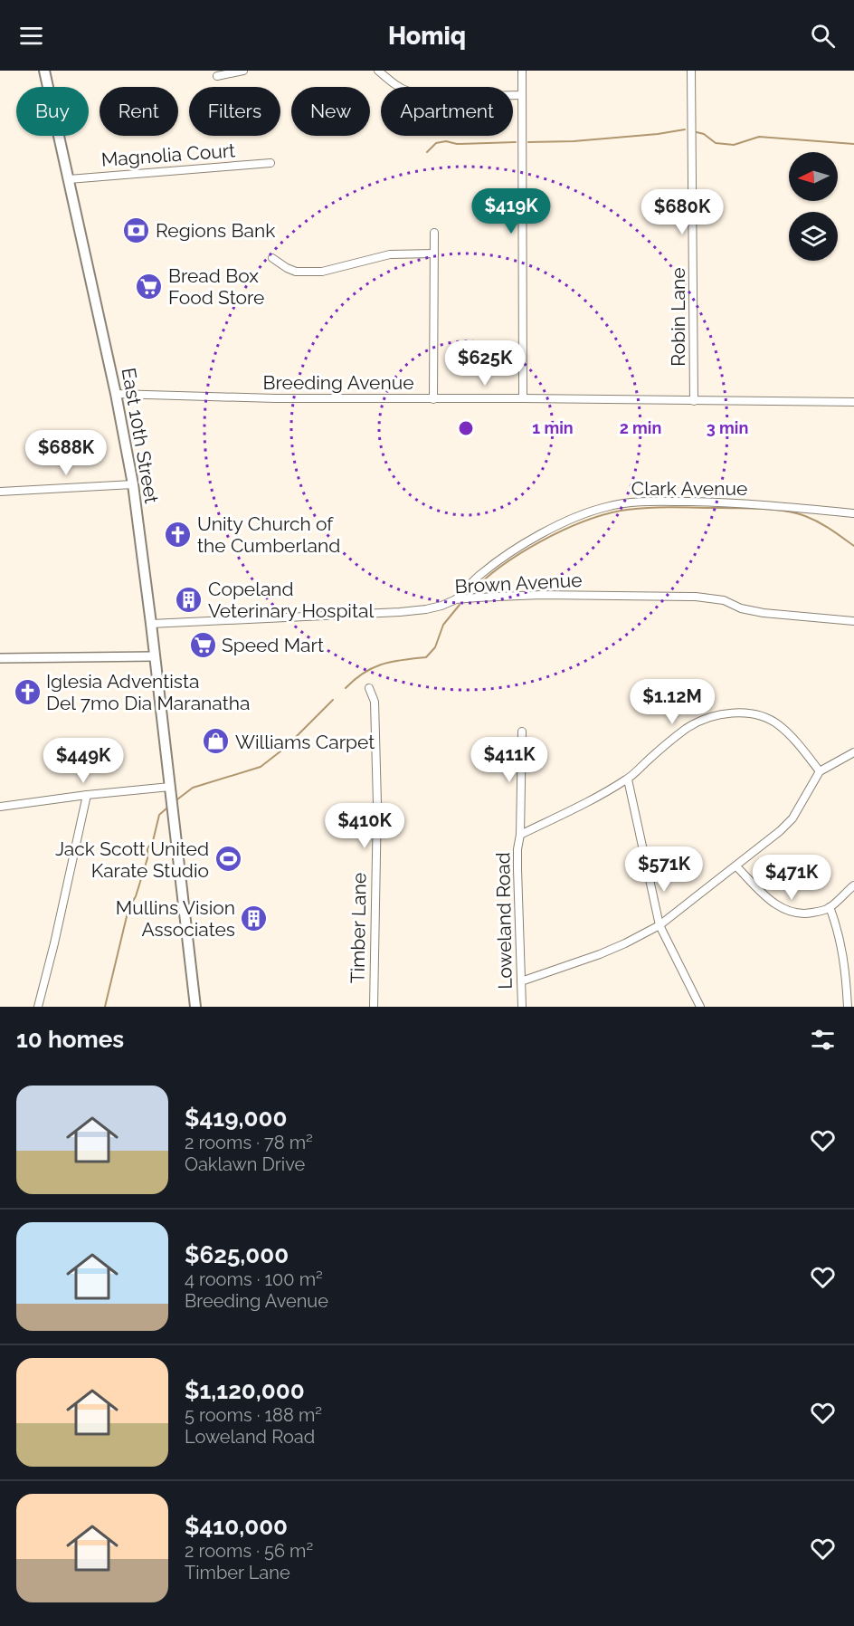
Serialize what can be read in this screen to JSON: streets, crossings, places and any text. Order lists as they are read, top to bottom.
{
  "streets": {
    "main road": ["East 10th Street"],
    "street": [
      "Magnolia Court",
      "Robin Lane",
      "Breeding Avenue",
      "Clark Avenue",
      "Brown Avenue",
      "Loweland Road",
      "Timber Lane"
    ]
  },
  "crossings": [
    ["Magnolia Court", "East 10th Street"],
    ["Robin Lane", "Breeding Avenue"],
    ["Breeding Avenue", "East 10th Street"],
    ["East 10th Street", "Brown Avenue"],
    ["Clark Avenue", "Brown Avenue"]
  ],
  "places": {
    "bank": ["Regions Bank"],
    "supermarket": ["Bread Box Food Store", "Speed Mart"],
    "church": ["Unity Church of the Cumberland", "Iglesia Adventista Del 7mo Dia Maranatha"],
    "building": ["Copeland Veterinary Hospital", "Mullins Vision Associates"],
    "shop": ["Williams Carpet"],
    "sports": ["Jack Scott United Karate Studio"]
  },
  "north": "left",
  "page": {
    "header": "Homiq",
    "chip": [
      "Buy",
      "Rent",
      "Filters",
      "New",
      "Apartment"
    ],
    "price": [
      "$419K",
      "$680K",
      "$625K",
      "$688K",
      "$1.12M",
      "$411K",
      "$449K",
      "$410K",
      "$571K",
      "$471K"
    ],
    "heading": "10 homes",
    "list": [
      {
        "name": "$419,000",
        "note": "2 rooms · 78 m² · Oaklawn Drive"
      },
      {
        "name": "$625,000",
        "note": "4 rooms · 100 m² · Breeding Avenue"
      },
      {
        "name": "$1,120,000",
        "note": "5 rooms · 188 m² · Loweland Road"
      },
      {
        "name": "$410,000",
        "note": "2 rooms · 56 m² · Timber Lane"
      }
    ]
  },
  "rings": ["1 min", "2 min", "3 min"]
}
